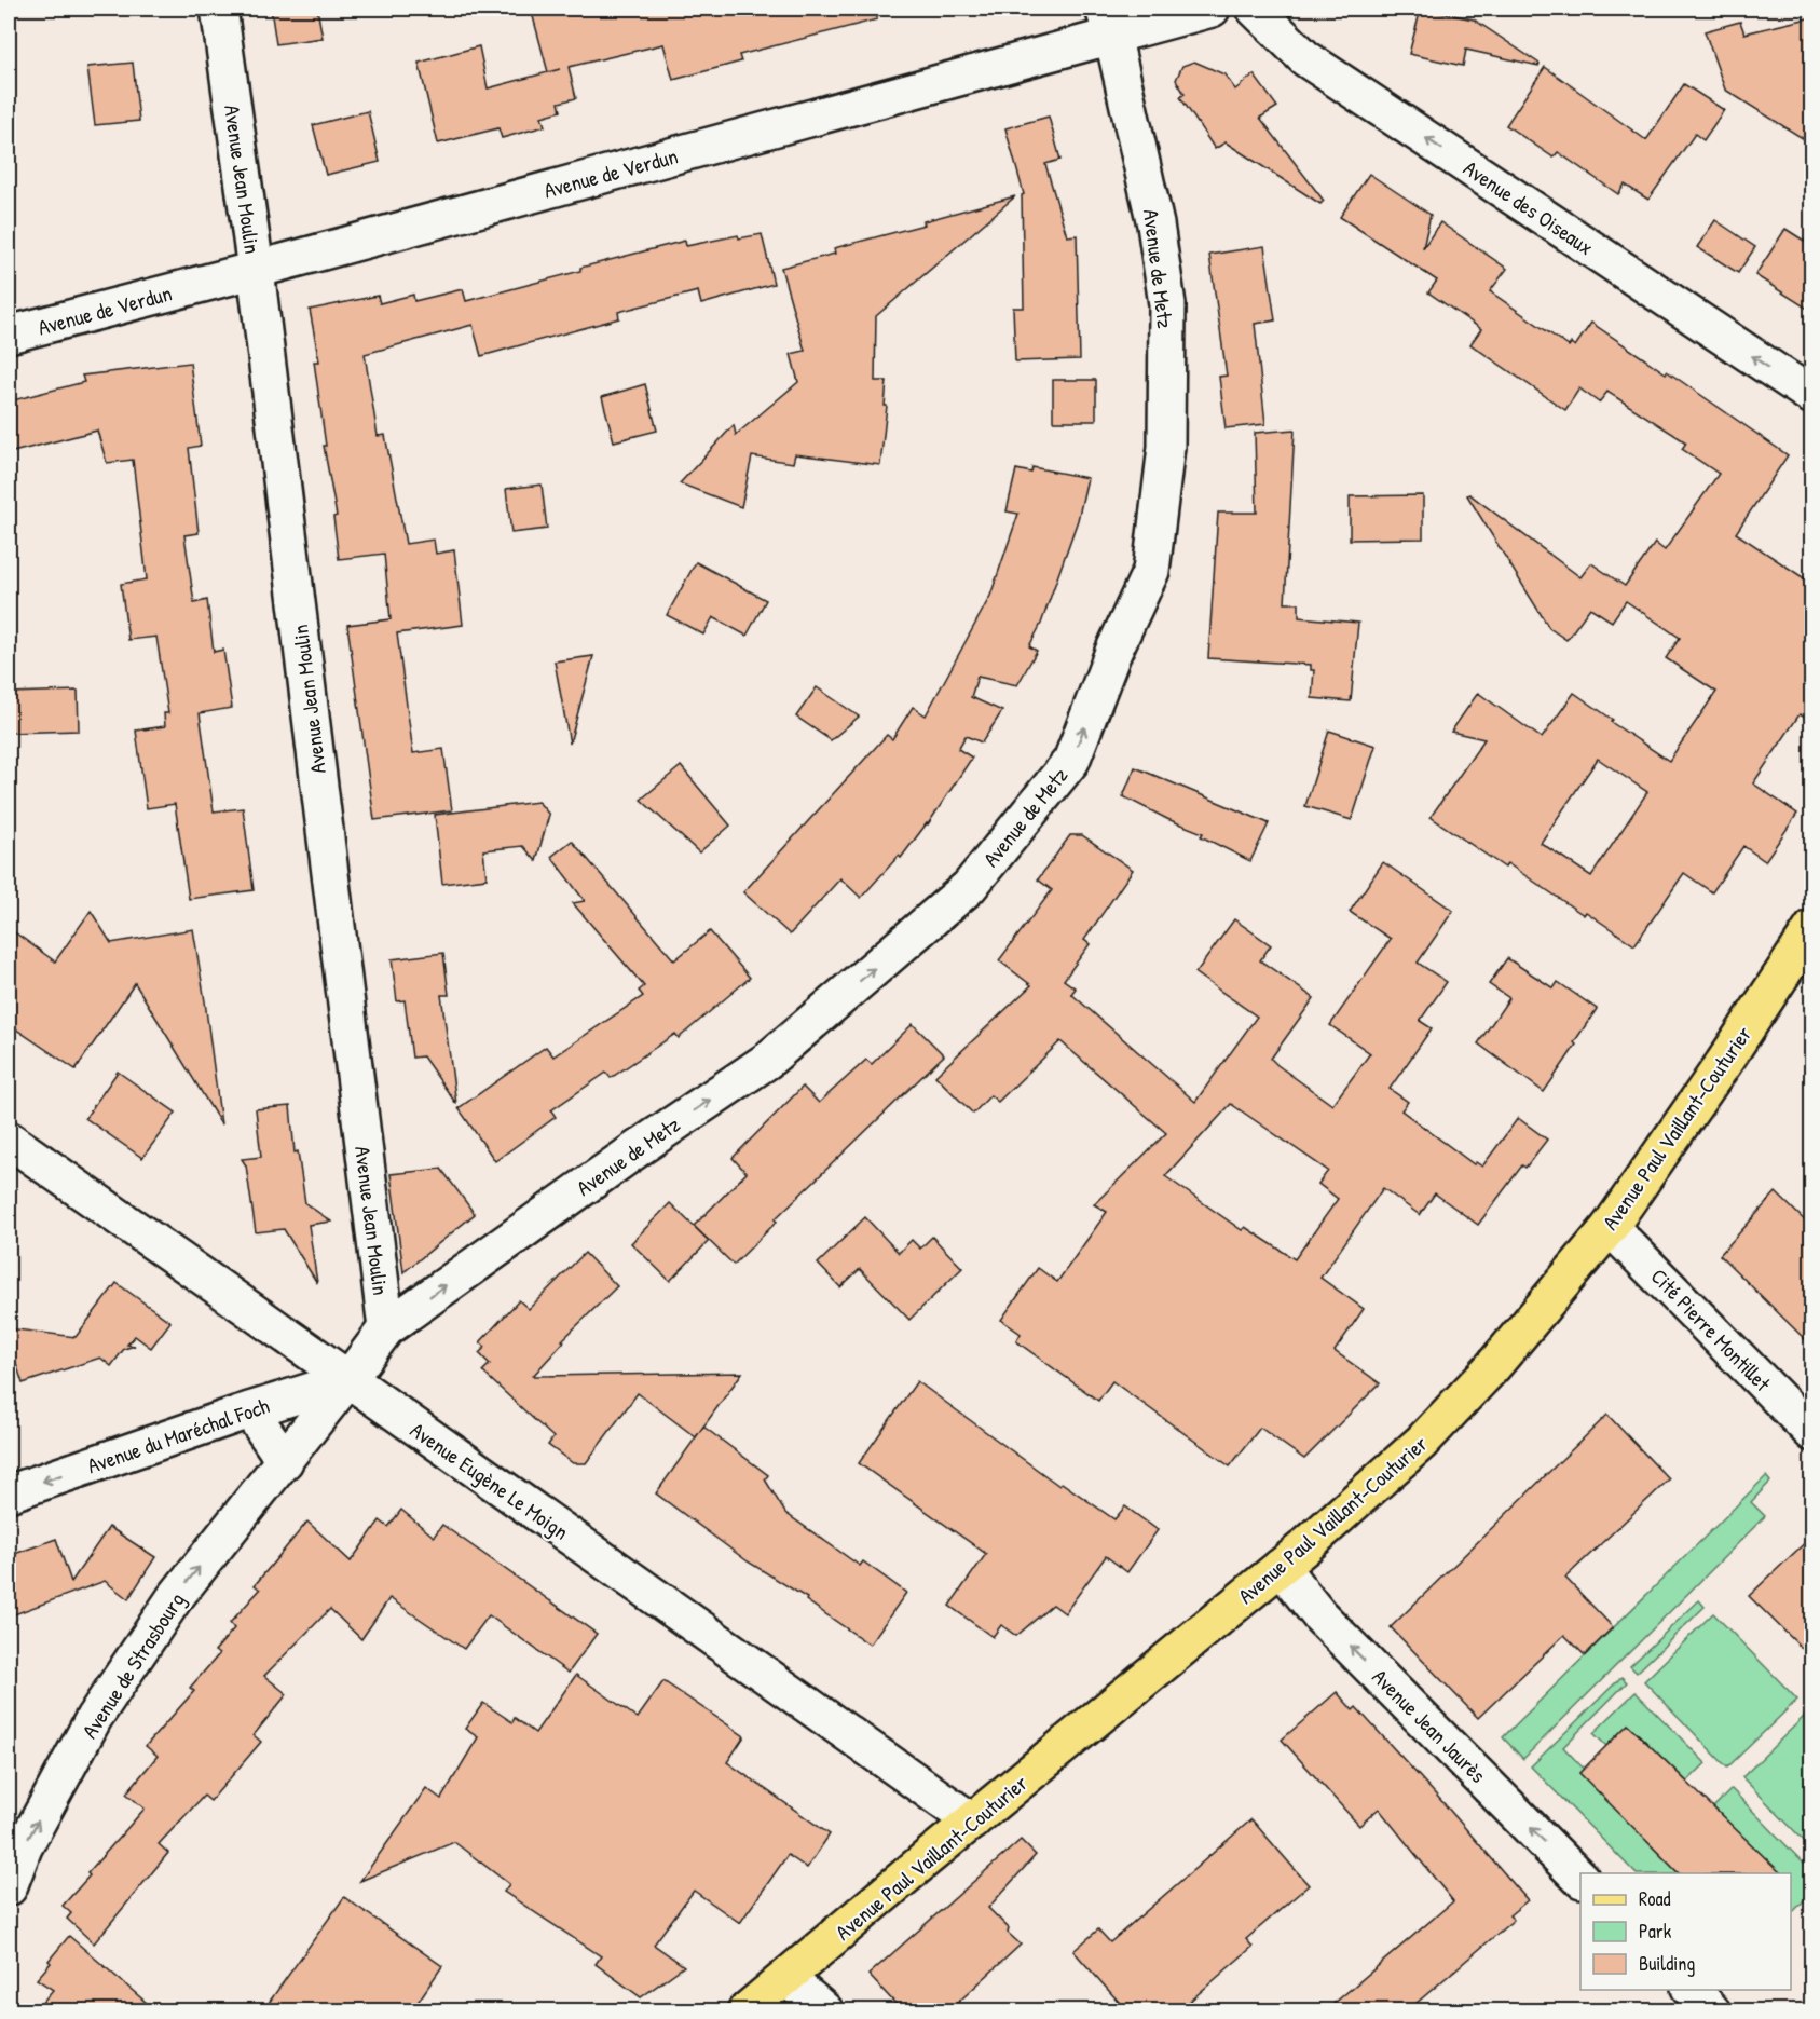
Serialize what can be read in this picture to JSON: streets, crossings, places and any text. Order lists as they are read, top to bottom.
{
  "streets": {
    "main road": ["Avenue Paul Vaillant-Couturier"],
    "street": [
      "Avenue de Verdun",
      "Avenue Jean Moulin",
      "Avenue des Oiseaux",
      "Avenue de Metz",
      "Cité Pierre Montillet",
      "Avenue du Maréchal Foch",
      "Avenue Eugène Le Moign",
      "Avenue de Strasbourg",
      "Avenue Jean Jaurès"
    ]
  },
  "crossings": [
    ["Avenue de Verdun", "Avenue Jean Moulin"],
    ["Avenue de Verdun", "Avenue de Metz"],
    ["Avenue Jean Moulin", "Avenue de Metz"],
    ["Avenue Paul Vaillant-Couturier", "Cité Pierre Montillet"],
    ["Avenue Paul Vaillant-Couturier", "Avenue Eugène Le Moign"],
    ["Avenue Paul Vaillant-Couturier", "Avenue Jean Jaurès"],
    ["Avenue du Maréchal Foch", "Avenue Eugène Le Moign"],
    ["Avenue du Maréchal Foch", "Avenue de Strasbourg"],
    ["Avenue Eugène Le Moign", "Avenue de Strasbourg"]
  ],
  "one_way": [
    "Avenue des Oiseaux",
    "Avenue de Metz",
    "Avenue du Maréchal Foch",
    "Avenue de Strasbourg",
    "Avenue Jean Jaurès"
  ],
  "legend": ["Road", "Park", "Building"]
}
